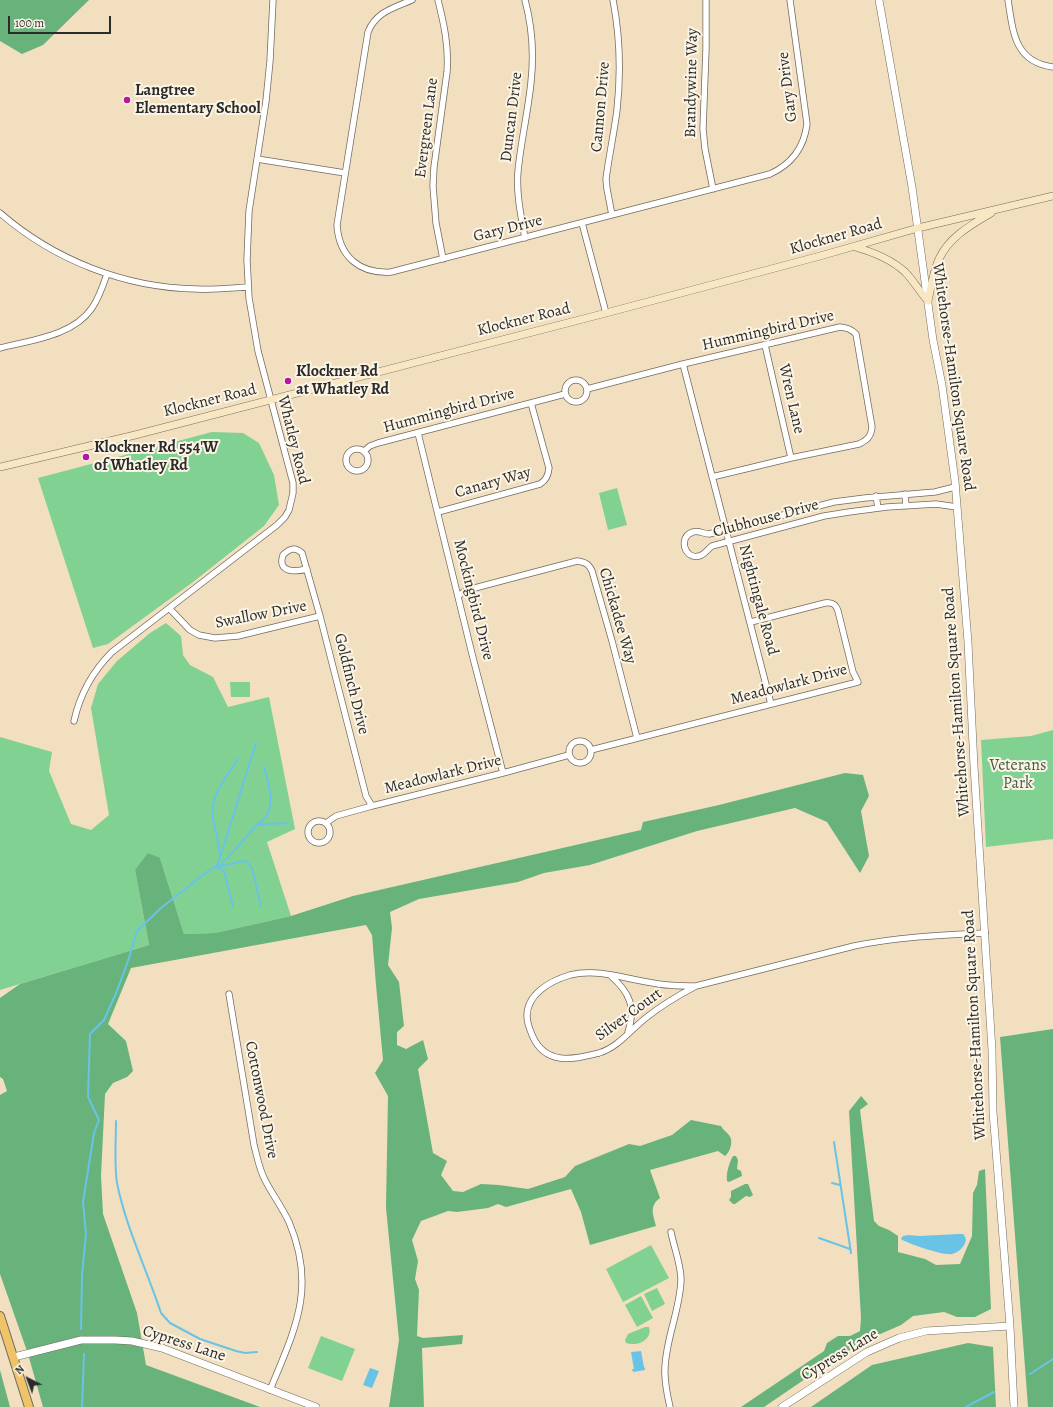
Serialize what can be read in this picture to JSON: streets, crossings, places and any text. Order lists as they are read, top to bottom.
{
  "streets": {
    "main road": ["Klockner Road"],
    "street": [
      "Brandywine Way",
      "Gary Drive",
      "Cannon Drive",
      "Duncan Drive",
      "Evergreen Lane",
      "Hummingbird Drive",
      "Whitehorse-Hamilton Square Road",
      "Wren Lane",
      "Whatley Road",
      "Canary Way",
      "Clubhouse Drive",
      "Mockingbird Drive",
      "Nightingale Road",
      "Swallow Drive",
      "Chickadee Way",
      "Goldfinch Drive",
      "Meadowlark Drive",
      "Silver Court",
      "Cottonwood Drive",
      "Cypress Lane"
    ]
  },
  "crossings": [
    ["Brandywine Way", "Gary Drive"],
    ["Gary Drive", "Cannon Drive"],
    ["Gary Drive", "Duncan Drive"],
    ["Gary Drive", "Evergreen Lane"],
    ["Klockner Road", "Whitehorse-Hamilton Square Road"],
    ["Klockner Road", "Whatley Road"],
    ["Hummingbird Drive", "Wren Lane"],
    ["Hummingbird Drive", "Canary Way"],
    ["Hummingbird Drive", "Mockingbird Drive"],
    ["Hummingbird Drive", "Nightingale Road"],
    ["Whitehorse-Hamilton Square Road", "Clubhouse Drive"],
    ["Whitehorse-Hamilton Square Road", "Silver Court"],
    ["Whitehorse-Hamilton Square Road", "Cypress Lane"],
    ["Whatley Road", "Swallow Drive"],
    ["Canary Way", "Mockingbird Drive"],
    ["Clubhouse Drive", "Nightingale Road"],
    ["Mockingbird Drive", "Chickadee Way"],
    ["Mockingbird Drive", "Meadowlark Drive"],
    ["Nightingale Road", "Meadowlark Drive"],
    ["Swallow Drive", "Goldfinch Drive"],
    ["Chickadee Way", "Meadowlark Drive"],
    ["Goldfinch Drive", "Meadowlark Drive"],
    ["Cottonwood Drive", "Cypress Lane"]
  ],
  "parks": ["Veterans Park"],
  "places": ["Langtree Elementary School", "Klockner Rd at Whatley Rd", "Klockner Rd 554'W of Whatley Rd"],
  "scale_bar": "100 m",
  "north": "top left"
}
